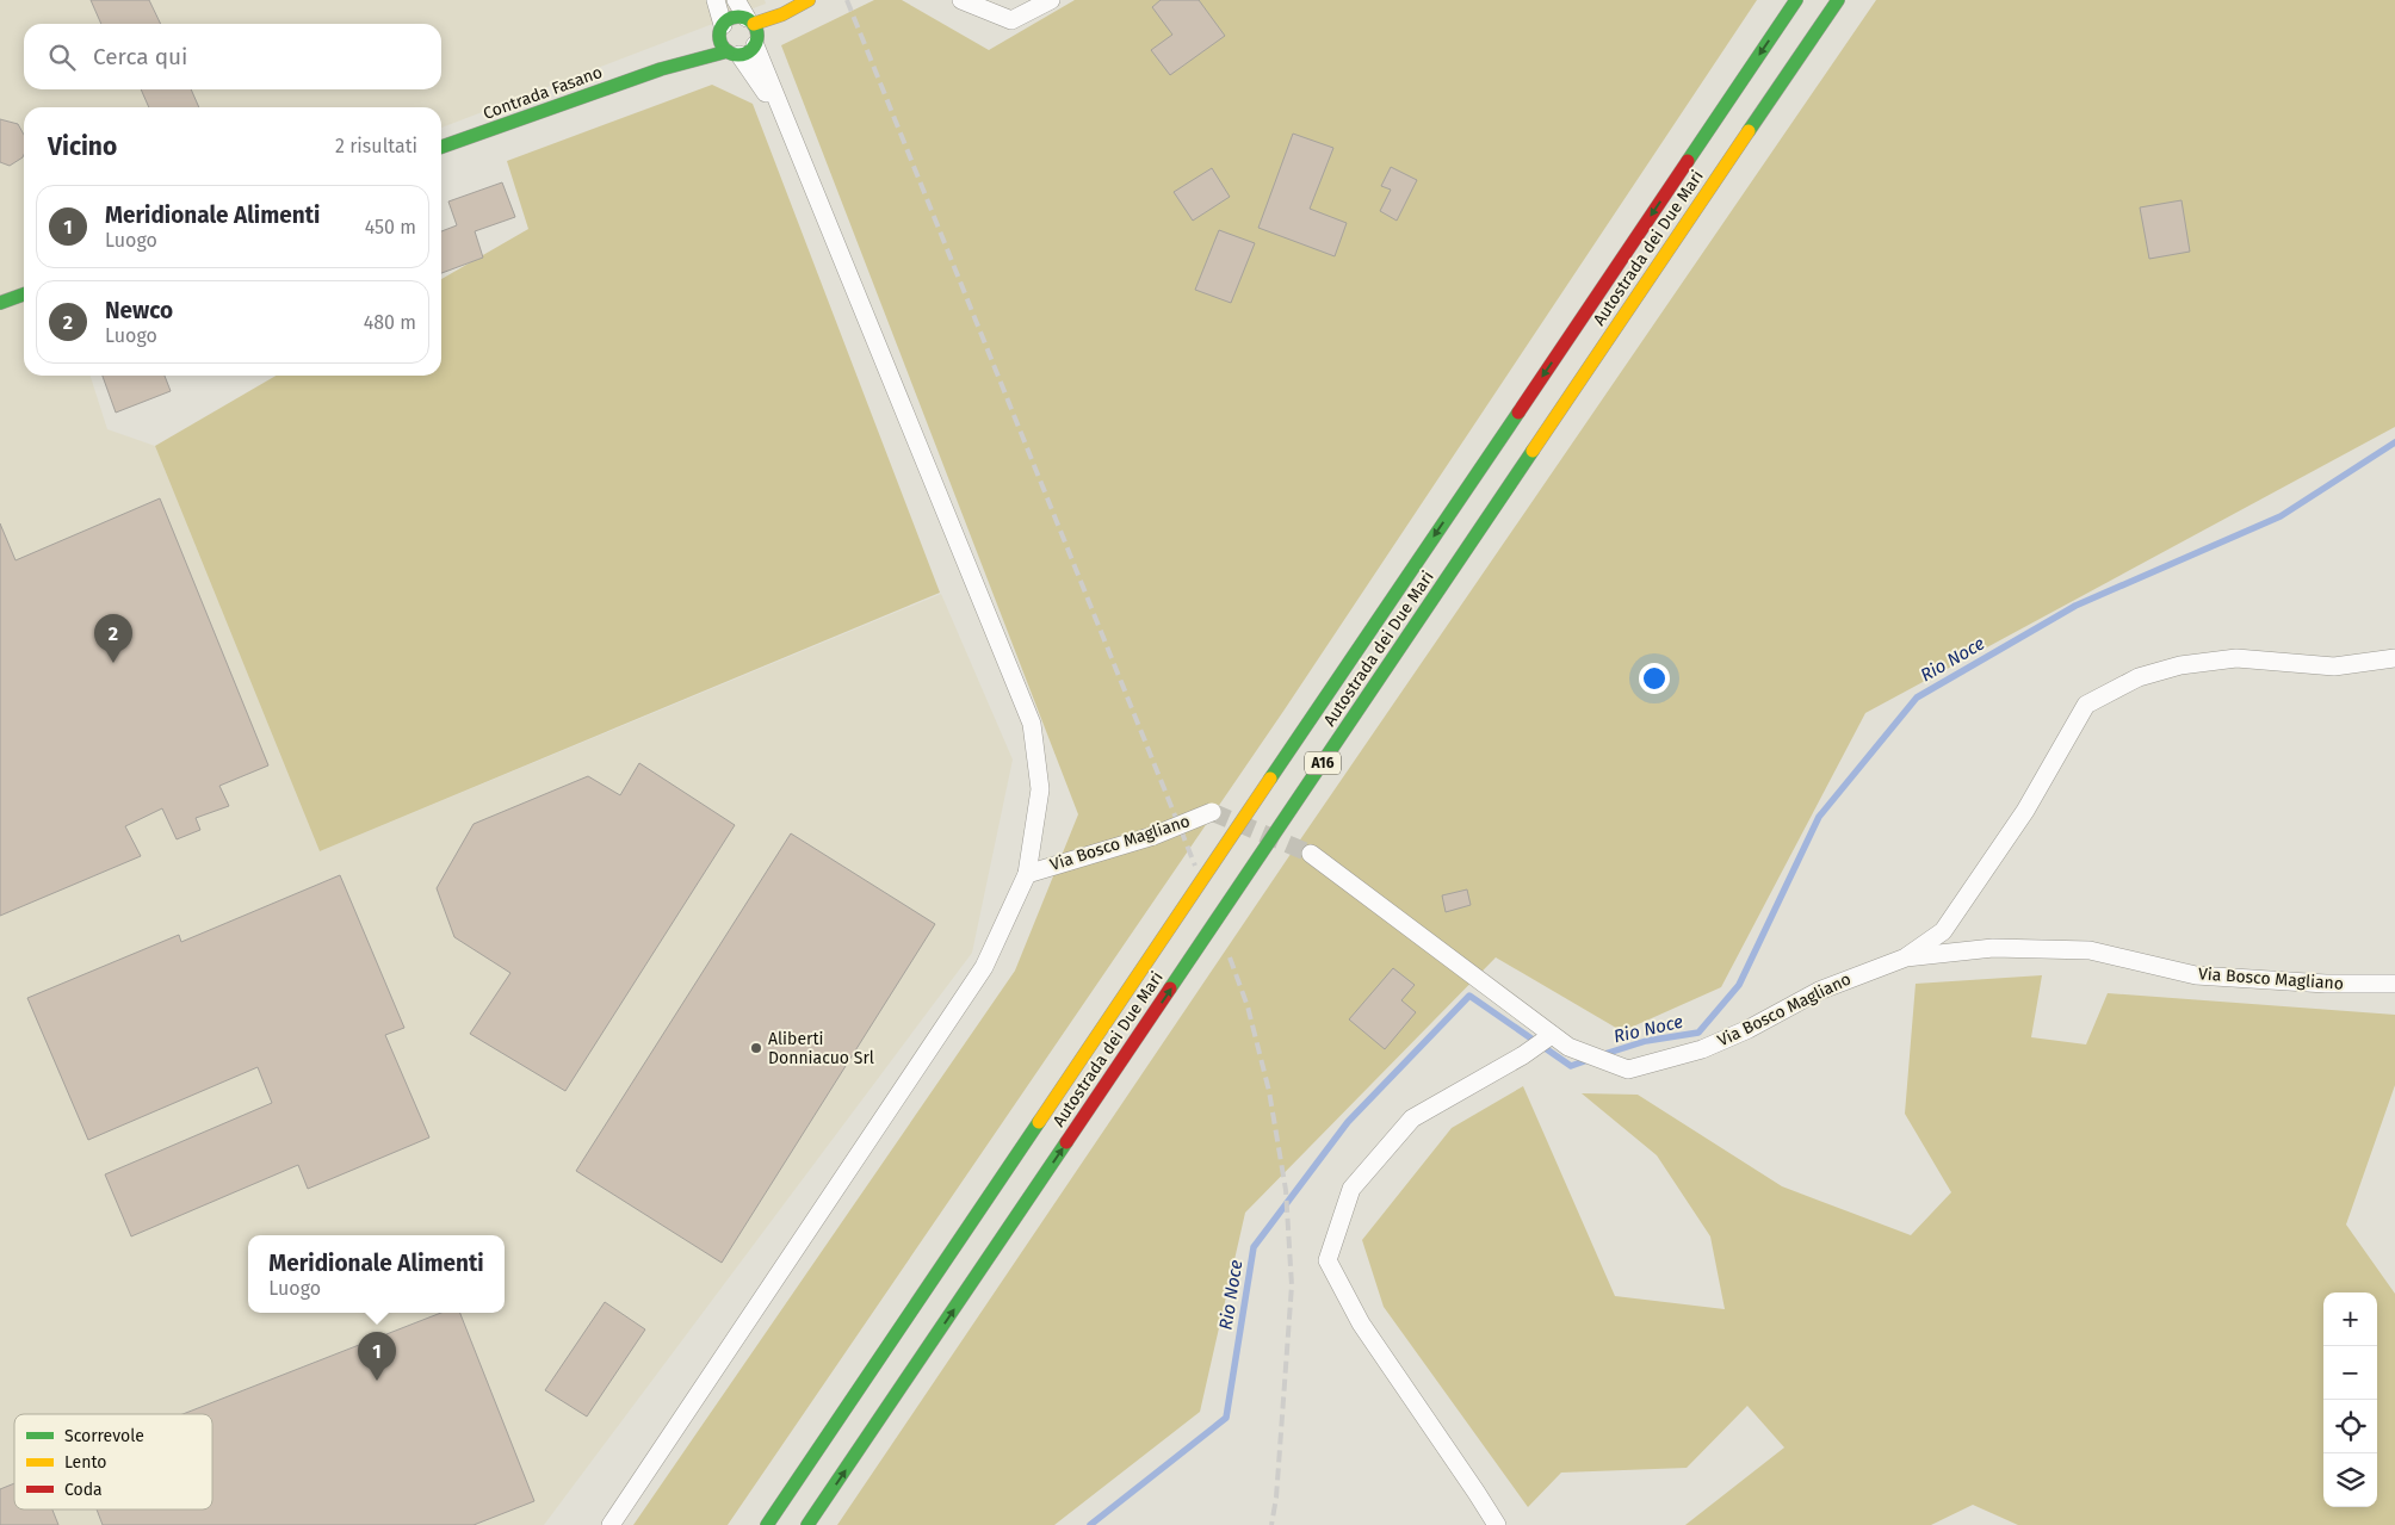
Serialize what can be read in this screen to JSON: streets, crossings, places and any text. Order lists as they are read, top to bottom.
{
  "streets": {
    "main road": ["Contrada Fasano", "Autostrada dei Due Mari", "A16"],
    "street": ["Via Bosco Magliano"]
  },
  "water": ["Rio Noce"],
  "places": ["Aliberti Donniacuo Srl"],
  "legend": ["Scorrevole", "Lento", "Coda"],
  "page": {
    "search": "Cerca qui",
    "heading": ["Vicino", "2 risultati"],
    "list": [
      {
        "mark": "1",
        "name": "Meridionale Alimenti",
        "note": "Luogo",
        "value": "450 m"
      },
      {
        "mark": "2",
        "name": "Newco",
        "note": "Luogo",
        "value": "480 m"
      }
    ],
    "pins": ["2", "1"],
    "popup": ["Meridionale Alimenti", "Luogo"],
    "map_buttons": ["+", "−"]
  }
}
